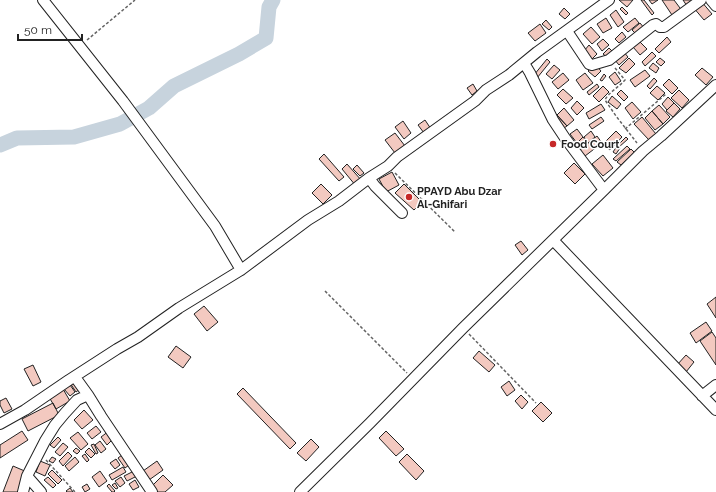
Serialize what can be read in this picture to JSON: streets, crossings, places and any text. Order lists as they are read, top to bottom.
{
  "places": ["Food Court", "PPAYD Abu Dzar Al-Ghifari"],
  "scale_bar": "50 m"
}
